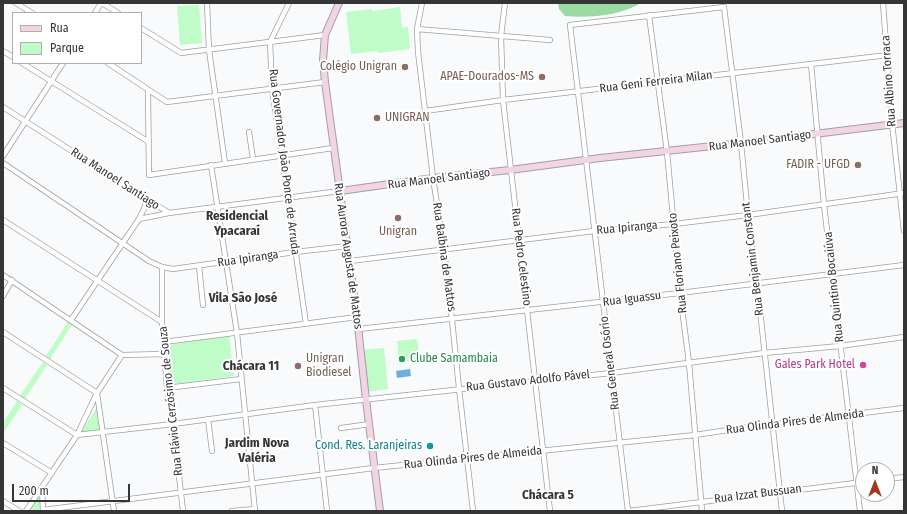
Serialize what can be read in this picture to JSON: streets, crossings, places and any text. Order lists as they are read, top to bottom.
{
  "streets": {
    "street": [
      "Rua Albino Torraca",
      "Rua Geni Ferreira Milan",
      "Rua Manoel Santiago",
      "Rua Governador João Ponce de Arruda",
      "Rua Ipiranga",
      "Rua Aurora Augusta de Mattos",
      "Rua Balbina de Mattos",
      "Rua Pedro Celestino",
      "Rua Benjamin Constant",
      "Rua Floriano Peixoto",
      "Rua Quintino Bocaiúva",
      "Rua Iguassu",
      "Rua General Osório",
      "Rua Gustavo Adolfo Pável",
      "Rua Flávio Cerzósimo de Souza",
      "Rua Olinda Pires de Almeida",
      "Rua Izzat Bussuan"
    ]
  },
  "crossings": [
    ["Rua Albino Torraca", "Rua Geni Ferreira Milan"],
    ["Rua Albino Torraca", "Rua Manoel Santiago"],
    ["Rua Albino Torraca", "Rua Ipiranga"],
    ["Rua Geni Ferreira Milan", "Rua Balbina de Mattos"],
    ["Rua Geni Ferreira Milan", "Rua Pedro Celestino"],
    ["Rua Geni Ferreira Milan", "Rua Benjamin Constant"],
    ["Rua Geni Ferreira Milan", "Rua Floriano Peixoto"],
    ["Rua Geni Ferreira Milan", "Rua Quintino Bocaiúva"],
    ["Rua Geni Ferreira Milan", "Rua General Osório"],
    ["Rua Manoel Santiago", "Rua Governador João Ponce de Arruda"],
    ["Rua Manoel Santiago", "Rua Aurora Augusta de Mattos"],
    ["Rua Manoel Santiago", "Rua Balbina de Mattos"],
    ["Rua Manoel Santiago", "Rua Pedro Celestino"],
    ["Rua Manoel Santiago", "Rua Benjamin Constant"],
    ["Rua Manoel Santiago", "Rua Floriano Peixoto"],
    ["Rua Manoel Santiago", "Rua Quintino Bocaiúva"],
    ["Rua Manoel Santiago", "Rua General Osório"],
    ["Rua Governador João Ponce de Arruda", "Rua Ipiranga"],
    ["Rua Ipiranga", "Rua Aurora Augusta de Mattos"],
    ["Rua Ipiranga", "Rua Balbina de Mattos"],
    ["Rua Ipiranga", "Rua Pedro Celestino"],
    ["Rua Ipiranga", "Rua Benjamin Constant"],
    ["Rua Ipiranga", "Rua Floriano Peixoto"],
    ["Rua Ipiranga", "Rua Quintino Bocaiúva"],
    ["Rua Ipiranga", "Rua General Osório"],
    ["Rua Ipiranga", "Rua Flávio Cerzósimo de Souza"],
    ["Rua Aurora Augusta de Mattos", "Rua Iguassu"],
    ["Rua Aurora Augusta de Mattos", "Rua Gustavo Adolfo Pável"],
    ["Rua Aurora Augusta de Mattos", "Rua Olinda Pires de Almeida"],
    ["Rua Balbina de Mattos", "Rua Iguassu"],
    ["Rua Balbina de Mattos", "Rua Gustavo Adolfo Pável"],
    ["Rua Balbina de Mattos", "Rua Olinda Pires de Almeida"],
    ["Rua Pedro Celestino", "Rua Iguassu"],
    ["Rua Pedro Celestino", "Rua Gustavo Adolfo Pável"],
    ["Rua Pedro Celestino", "Rua Olinda Pires de Almeida"],
    ["Rua Benjamin Constant", "Rua Floriano Peixoto"],
    ["Rua Benjamin Constant", "Rua Iguassu"],
    ["Rua Benjamin Constant", "Rua General Osório"],
    ["Rua Benjamin Constant", "Rua Gustavo Adolfo Pável"],
    ["Rua Benjamin Constant", "Rua Olinda Pires de Almeida"],
    ["Rua Benjamin Constant", "Rua Izzat Bussuan"],
    ["Rua Floriano Peixoto", "Rua Iguassu"],
    ["Rua Floriano Peixoto", "Rua General Osório"],
    ["Rua Floriano Peixoto", "Rua Gustavo Adolfo Pável"],
    ["Rua Floriano Peixoto", "Rua Olinda Pires de Almeida"],
    ["Rua Floriano Peixoto", "Rua Izzat Bussuan"],
    ["Rua Quintino Bocaiúva", "Rua Iguassu"],
    ["Rua Quintino Bocaiúva", "Rua Gustavo Adolfo Pável"],
    ["Rua Quintino Bocaiúva", "Rua Olinda Pires de Almeida"],
    ["Rua Iguassu", "Rua General Osório"],
    ["Rua General Osório", "Rua Gustavo Adolfo Pável"],
    ["Rua General Osório", "Rua Olinda Pires de Almeida"],
    ["Rua General Osório", "Rua Izzat Bussuan"],
    ["Rua Gustavo Adolfo Pável", "Rua Flávio Cerzósimo de Souza"],
    ["Rua Flávio Cerzósimo de Souza", "Rua Olinda Pires de Almeida"]
  ],
  "districts": [
    "Residencial Ypacaraí",
    "Vila São José",
    "Chácara 11",
    "Jardim Nova Valéria",
    "Chácara 5"
  ],
  "places": [
    "Colégio Unigran",
    "APAE-Dourados-MS",
    "UNIGRAN",
    "FADIR - UFGD",
    "Unigran",
    "Clube Samambaia",
    "Gales Park Hotel",
    "Unigran Biodiesel",
    "Cond. Res. Laranjeiras"
  ],
  "legend": ["Rua", "Parque"],
  "scale_bar": "200 m",
  "north": "top"
}
